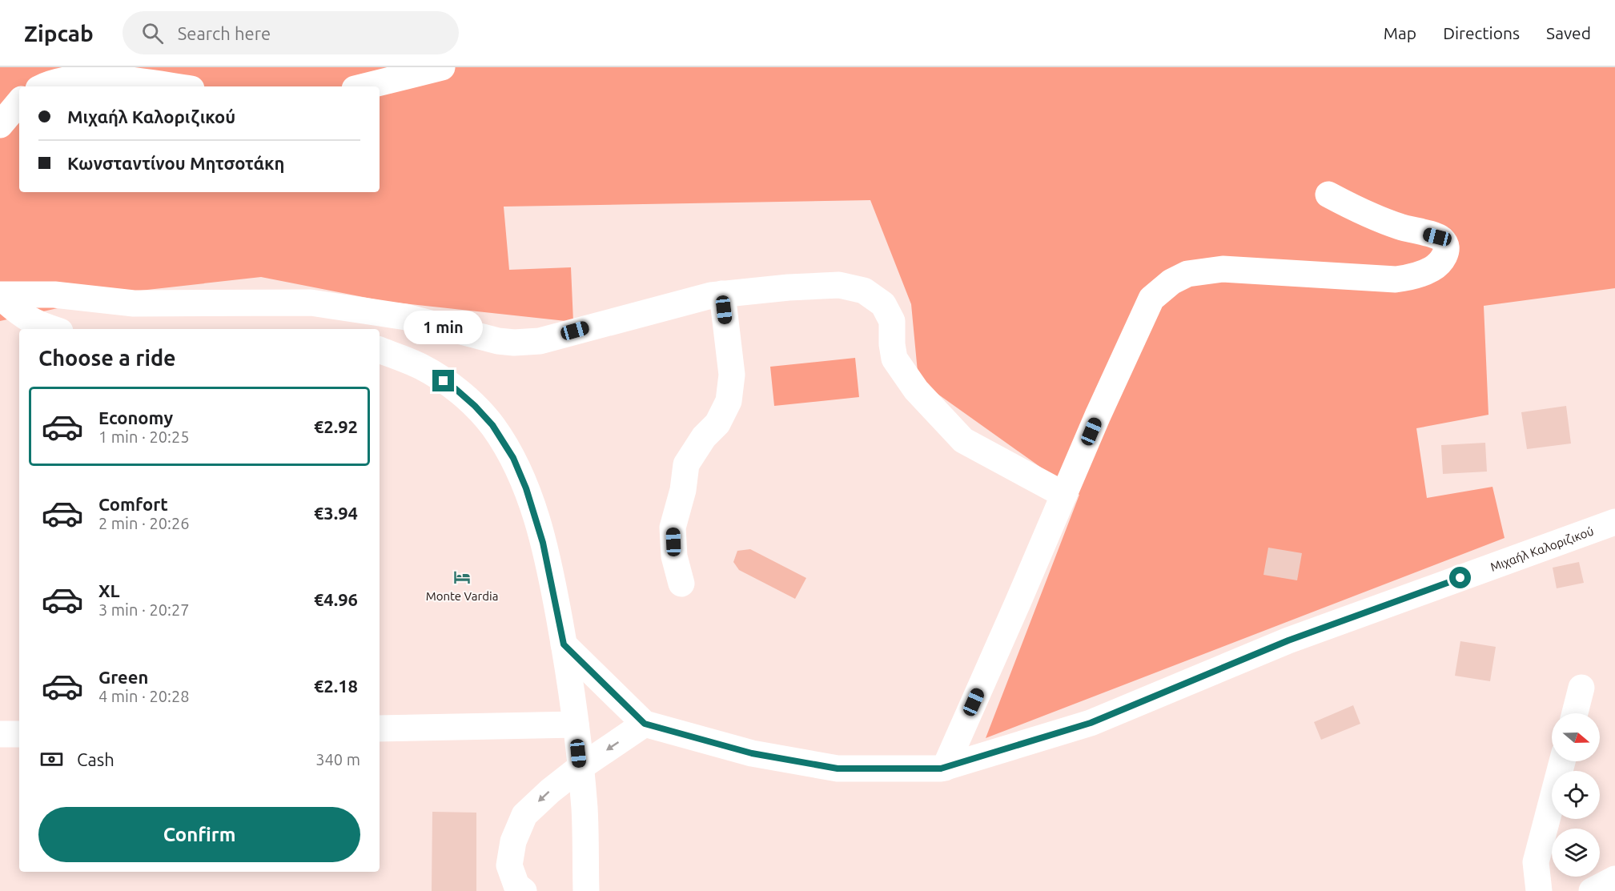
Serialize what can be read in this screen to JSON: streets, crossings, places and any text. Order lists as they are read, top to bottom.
{
  "streets": {
    "street": ["Μιχαήλ Καλοριζικού"]
  },
  "places": {
    "hotel": ["Monte Vardia"]
  },
  "north": "right",
  "page": {
    "header": "Zipcab",
    "search": "Search here",
    "nav": ["Map", "Directions", "Saved"],
    "banner": ["Μιχαήλ Καλοριζικού", "Κωνσταντίνου Μητσοτάκη"],
    "bubble": "1 min",
    "heading": "Choose a ride",
    "list": [
      {
        "name": "Economy",
        "note": "1 min · 20:25",
        "value": "€2.92"
      },
      {
        "name": "Comfort",
        "note": "2 min · 20:26",
        "value": "€3.94"
      },
      {
        "name": "XL",
        "note": "3 min · 20:27",
        "value": "€4.96"
      },
      {
        "name": "Green",
        "note": "4 min · 20:28",
        "value": "€2.18"
      }
    ],
    "pay": ["Cash", "340 m"],
    "buttons": "Confirm"
  }
}
